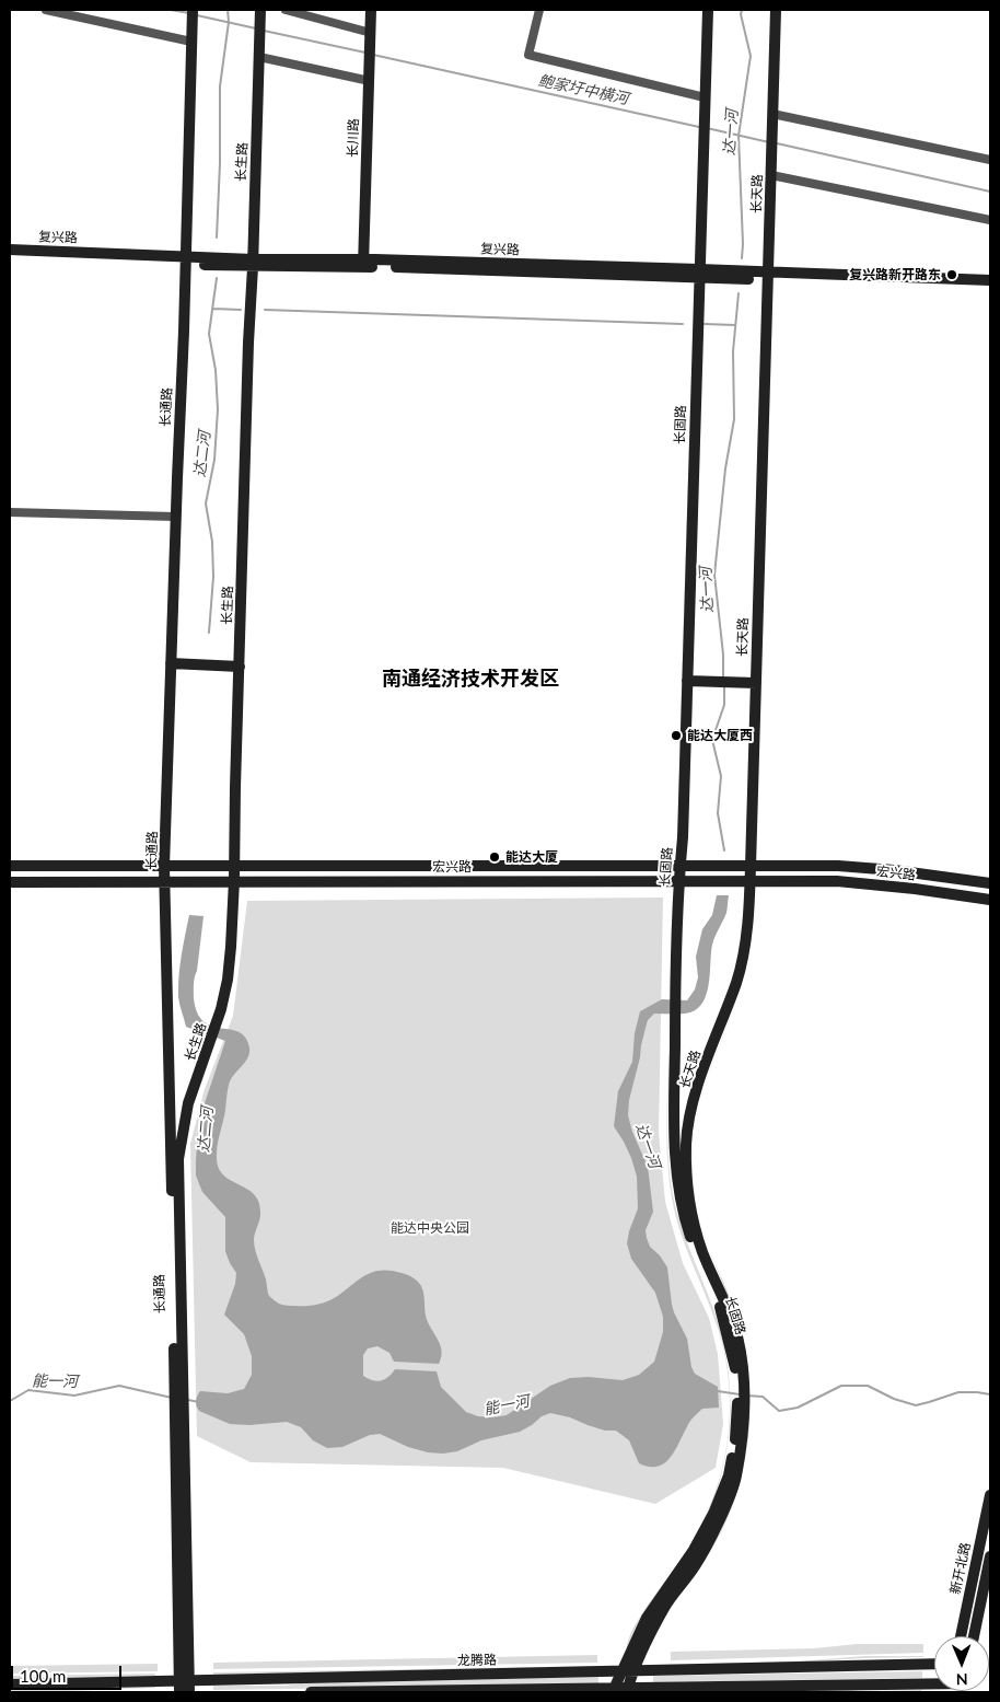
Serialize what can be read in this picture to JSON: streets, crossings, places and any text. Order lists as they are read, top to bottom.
{
  "streets": {
    "street": [
      "长川路",
      "长生路",
      "长天路",
      "复兴路",
      "长通路",
      "长固路",
      "宏兴路",
      "新开北路",
      "龙腾路"
    ]
  },
  "crossings": [
    ["长川路", "复兴路"],
    ["长生路", "复兴路"],
    ["长生路", "长通路"],
    ["长生路", "宏兴路"],
    ["长天路", "复兴路"],
    ["长天路", "长固路"],
    ["长天路", "宏兴路"],
    ["复兴路", "长通路"],
    ["复兴路", "长固路"],
    ["长通路", "宏兴路"],
    ["长通路", "龙腾路"],
    ["长固路", "宏兴路"],
    ["长固路", "龙腾路"]
  ],
  "districts": ["南通经济技术开发区"],
  "water": [
    "鲍家圩中横河",
    "达一河",
    "达二河",
    "能一河"
  ],
  "parks": ["能达中央公园"],
  "places": ["复兴路新开路东", "能达大厦西", "能达大厦"],
  "scale_bar": "100 m",
  "north": "bottom"
}
